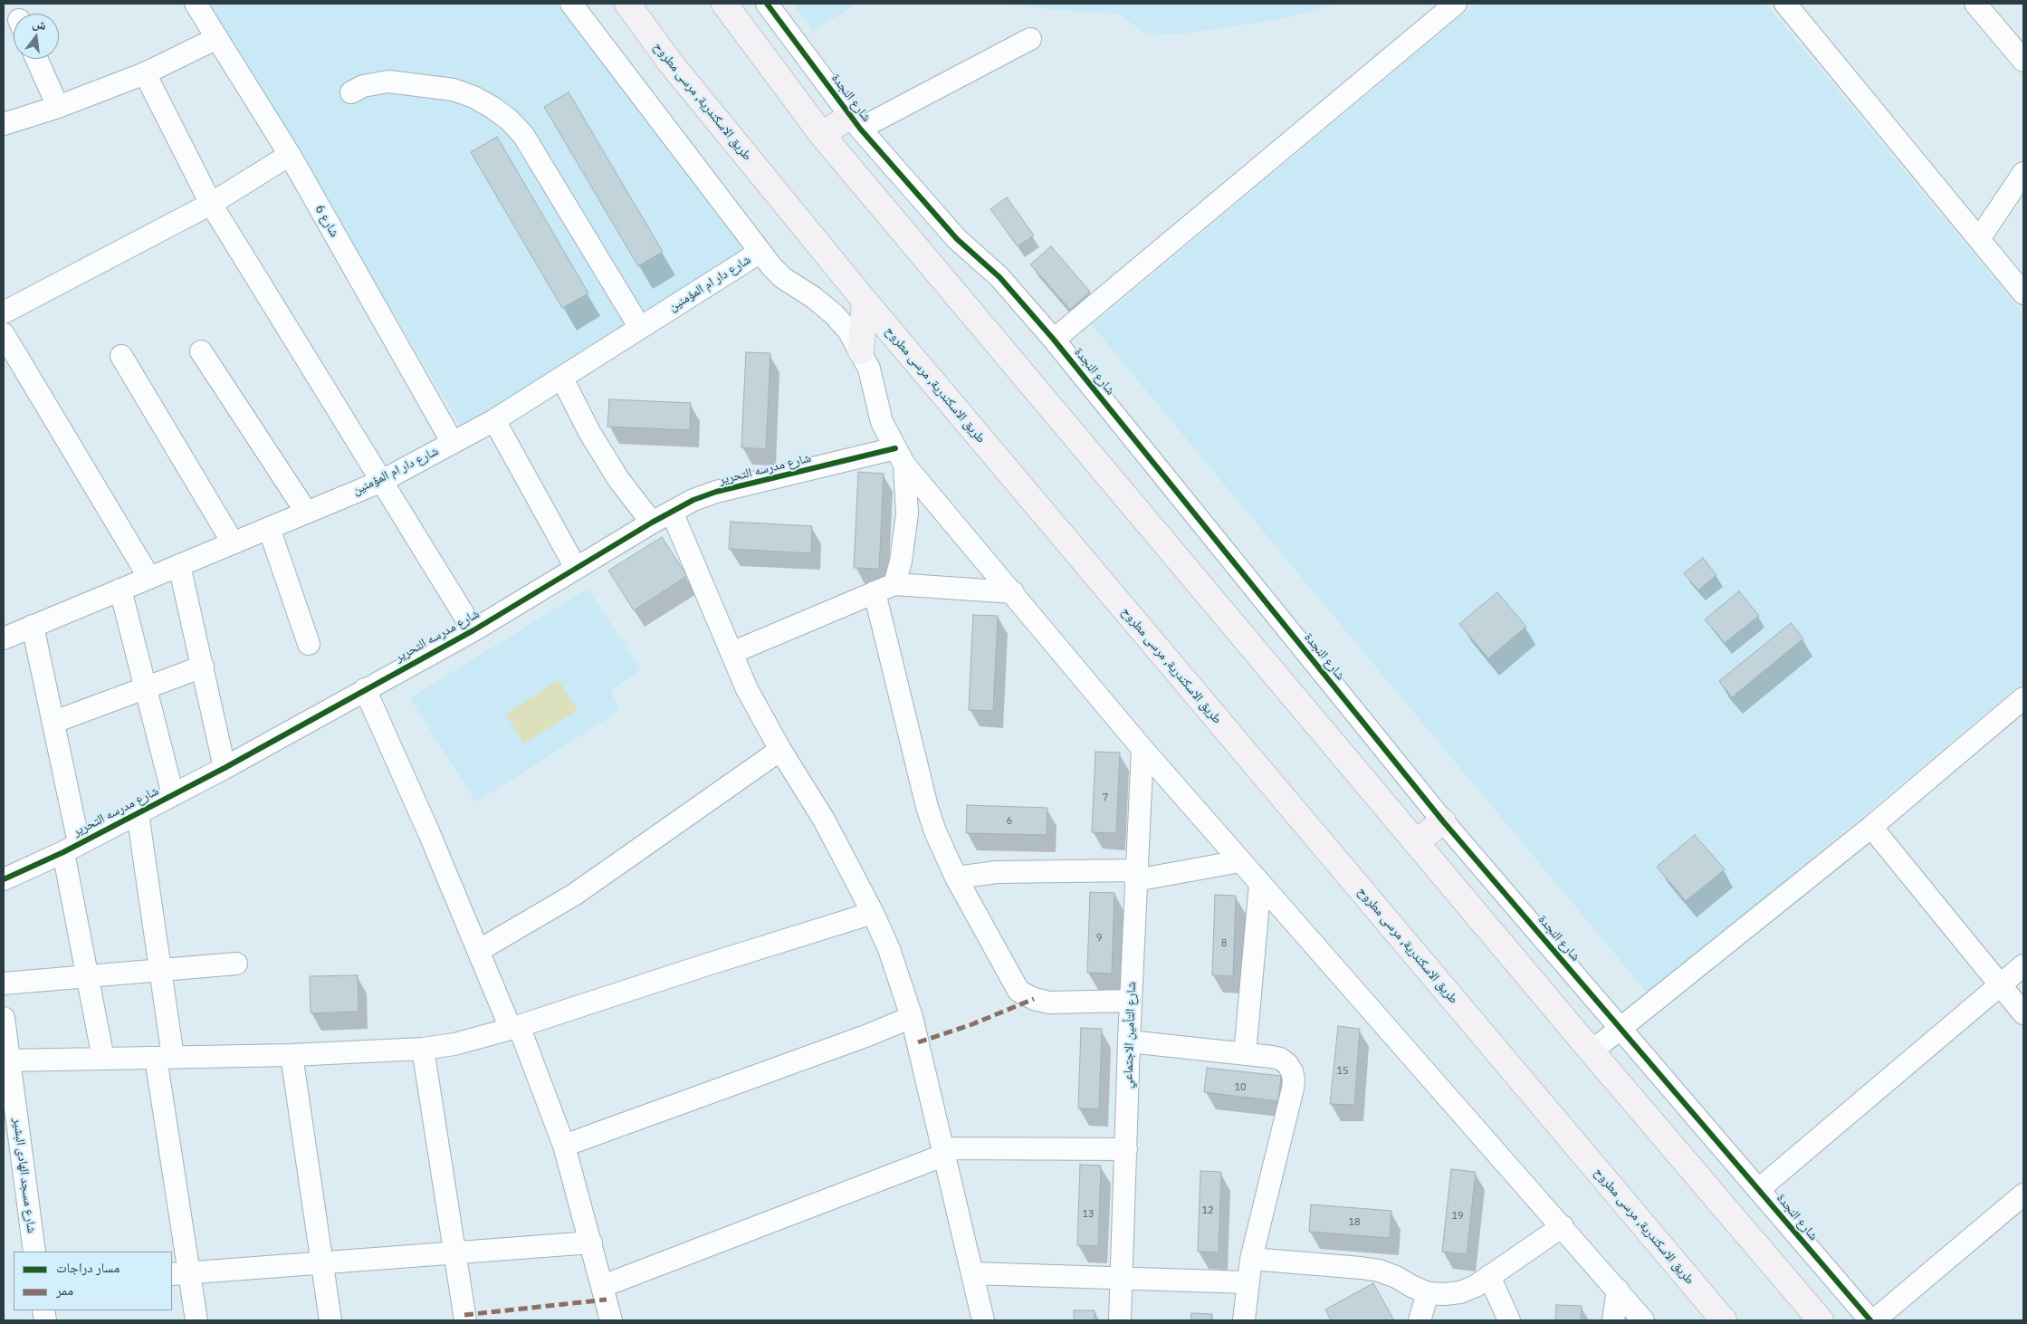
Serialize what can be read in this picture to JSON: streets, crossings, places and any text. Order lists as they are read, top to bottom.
{
  "streets": {
    "main road": ["طريق الاسكندرية, مرسى مطروح"],
    "street": [
      "شارع النجدة",
      "شارع 6",
      "شارع دار ام المؤمنين",
      "شارع مدرسه التحرير",
      "شارع التأمين الاجتماعي",
      "شارع مسجد الهادى البشير"
    ]
  },
  "crossings": [
    ["شارع 6", "شارع دار ام المؤمنين"]
  ],
  "house_numbers": [
    "7",
    "6",
    "9",
    "8",
    "15",
    "10",
    "12",
    "13",
    "19",
    "18"
  ],
  "legend": ["مسار دراجات", "ممر"],
  "north": "top"
}
